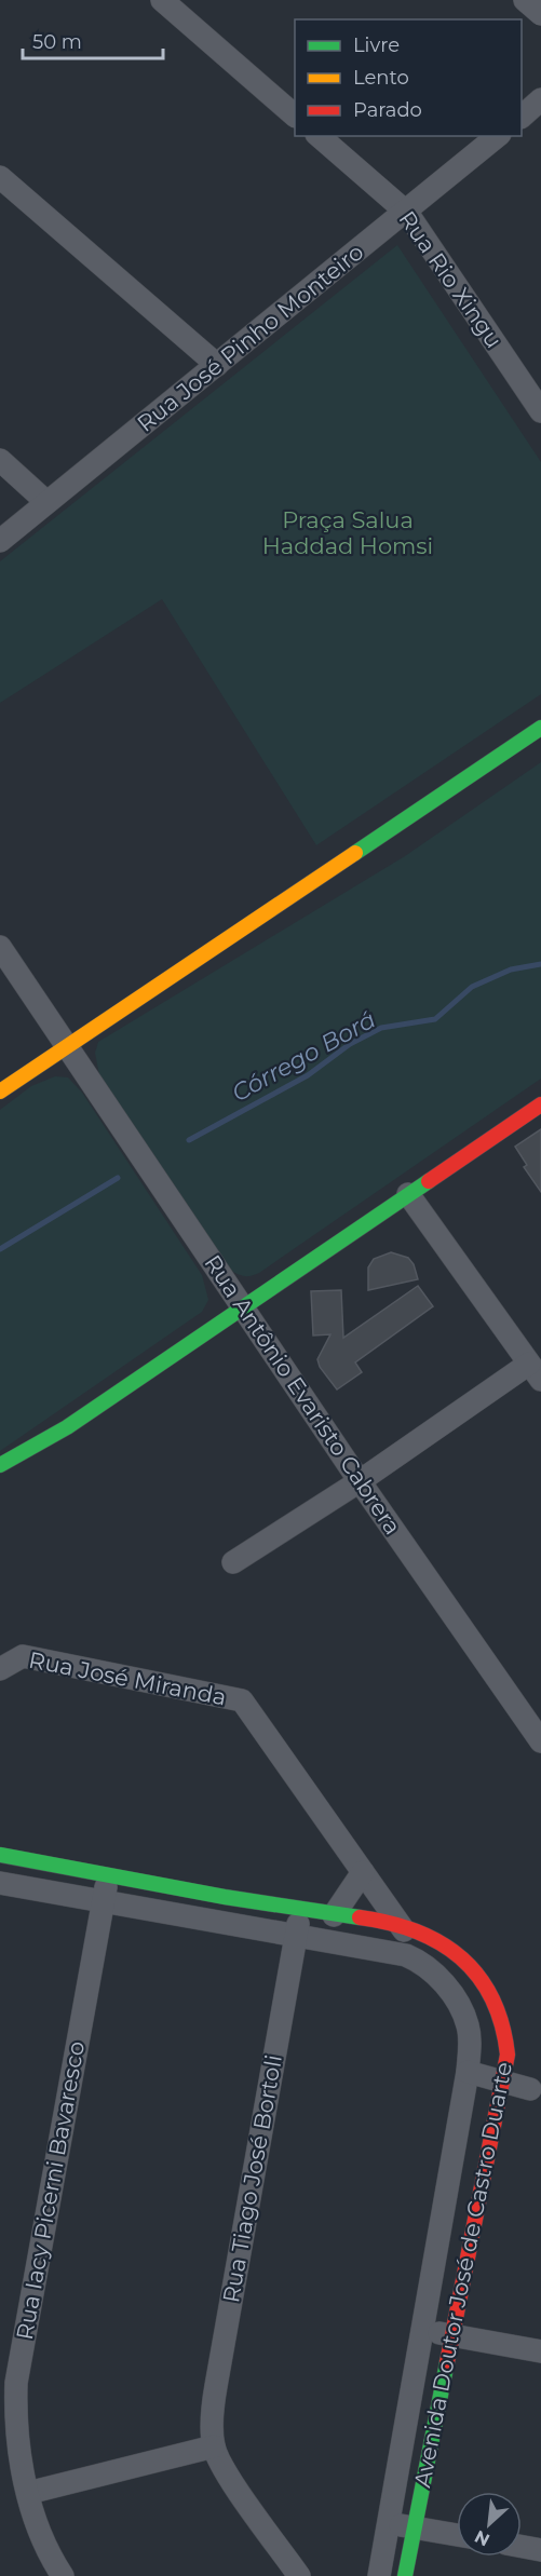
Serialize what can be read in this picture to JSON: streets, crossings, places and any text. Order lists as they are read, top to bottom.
{
  "streets": {
    "main road": ["Avenida Doutor José de Castro Duarte"],
    "street": [
      "Rua Rio Xingu",
      "Rua José Pinho Monteiro",
      "Rua Antônio Evaristo Cabrera",
      "Rua José Miranda",
      "Rua Tiago José Bortoli",
      "Rua Iacy Picerni Bavaresco"
    ]
  },
  "crossings": [
    ["Rua Rio Xingu", "Rua José Pinho Monteiro"],
    ["Rua José Miranda", "Avenida Doutor José de Castro Duarte"],
    ["Rua Tiago José Bortoli", "Avenida Doutor José de Castro Duarte"],
    ["Rua Iacy Picerni Bavaresco", "Avenida Doutor José de Castro Duarte"]
  ],
  "water": ["Córrego Borá"],
  "parks": ["Praça Salua Haddad Homsi"],
  "legend": ["Livre", "Lento", "Parado"],
  "scale_bar": "50 m",
  "north": "bottom left"
}
